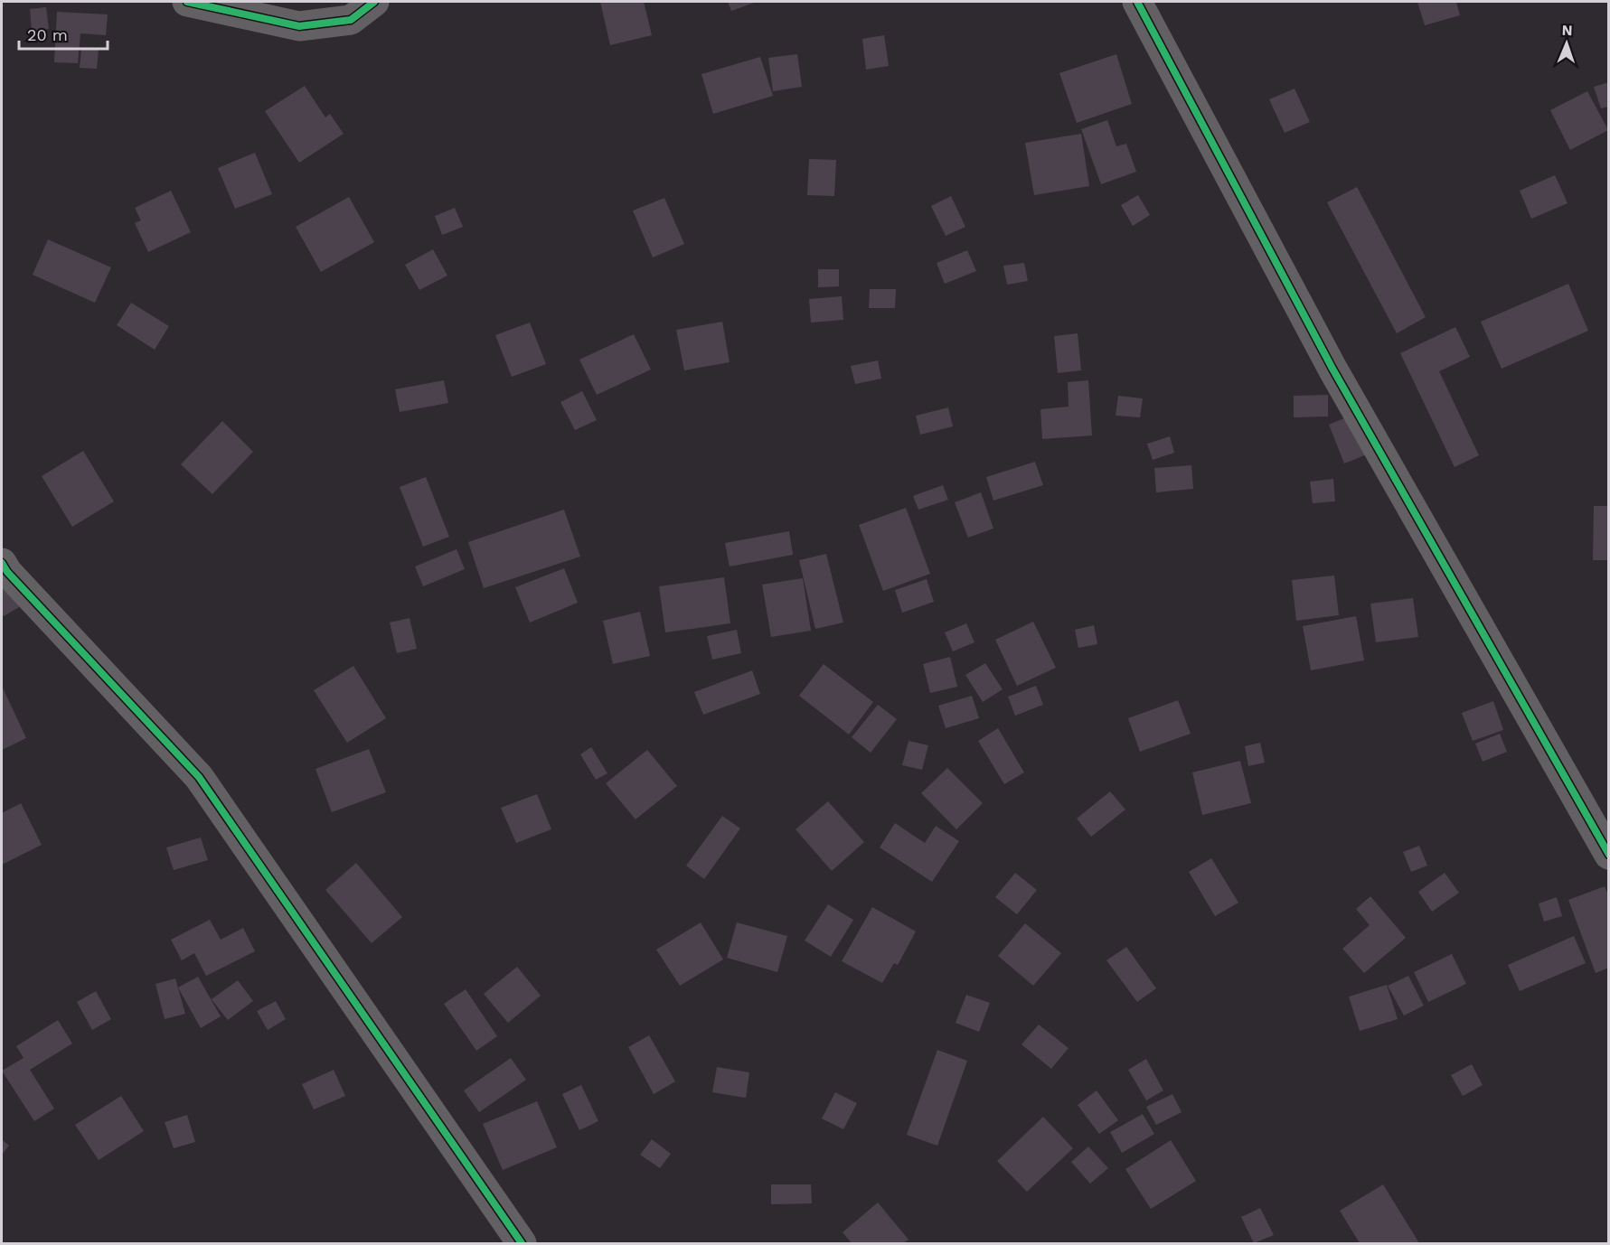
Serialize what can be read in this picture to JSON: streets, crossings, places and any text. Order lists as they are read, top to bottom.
{
  "scale_bar": "20 m",
  "north": "top"
}
